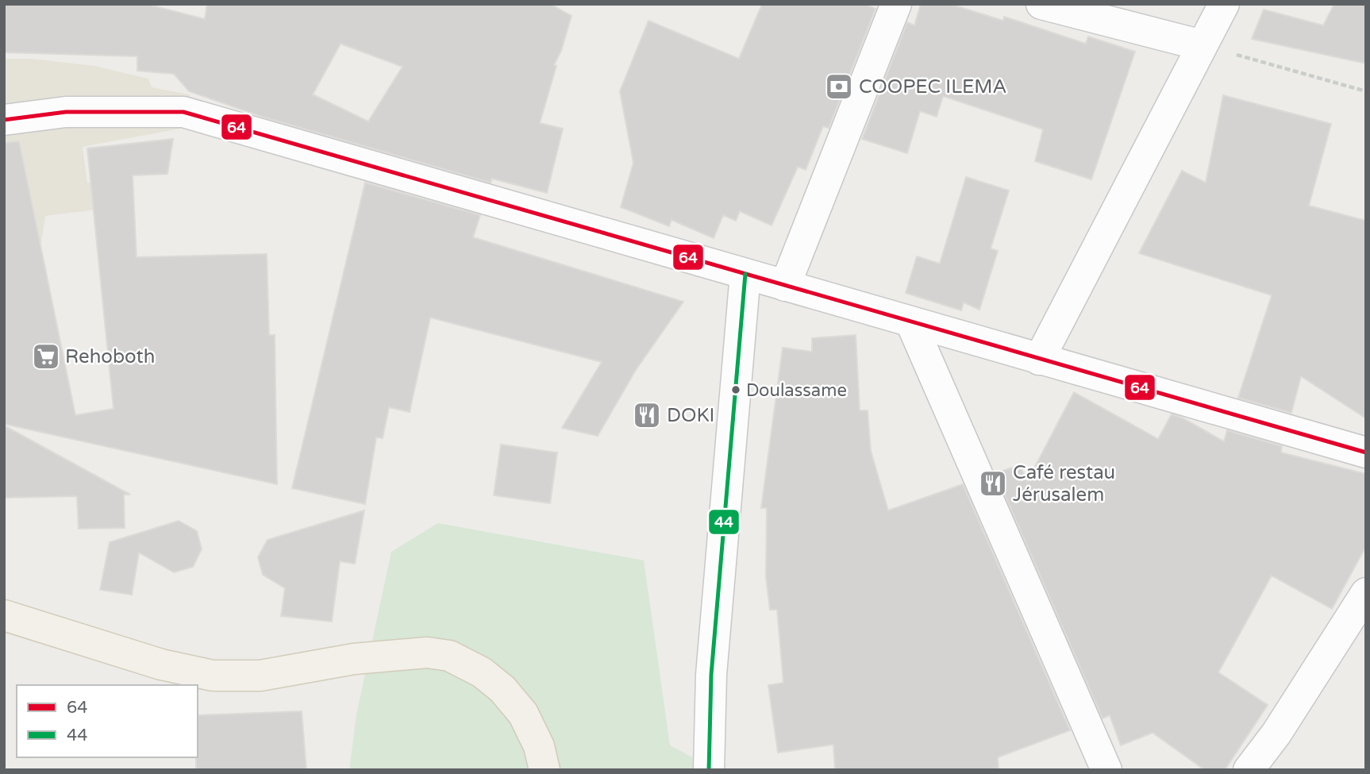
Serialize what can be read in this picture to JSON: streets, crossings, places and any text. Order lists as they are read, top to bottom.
{
  "places": {
    "bank": ["COOPEC ILEMA"],
    "supermarket": ["Rehoboth"],
    "other": ["Doulassame"],
    "restaurant": ["DOKI", "Café restau Jérusalem"]
  },
  "lines": ["transit line 64", "transit line 44"],
  "legend": ["64", "44"]
}
